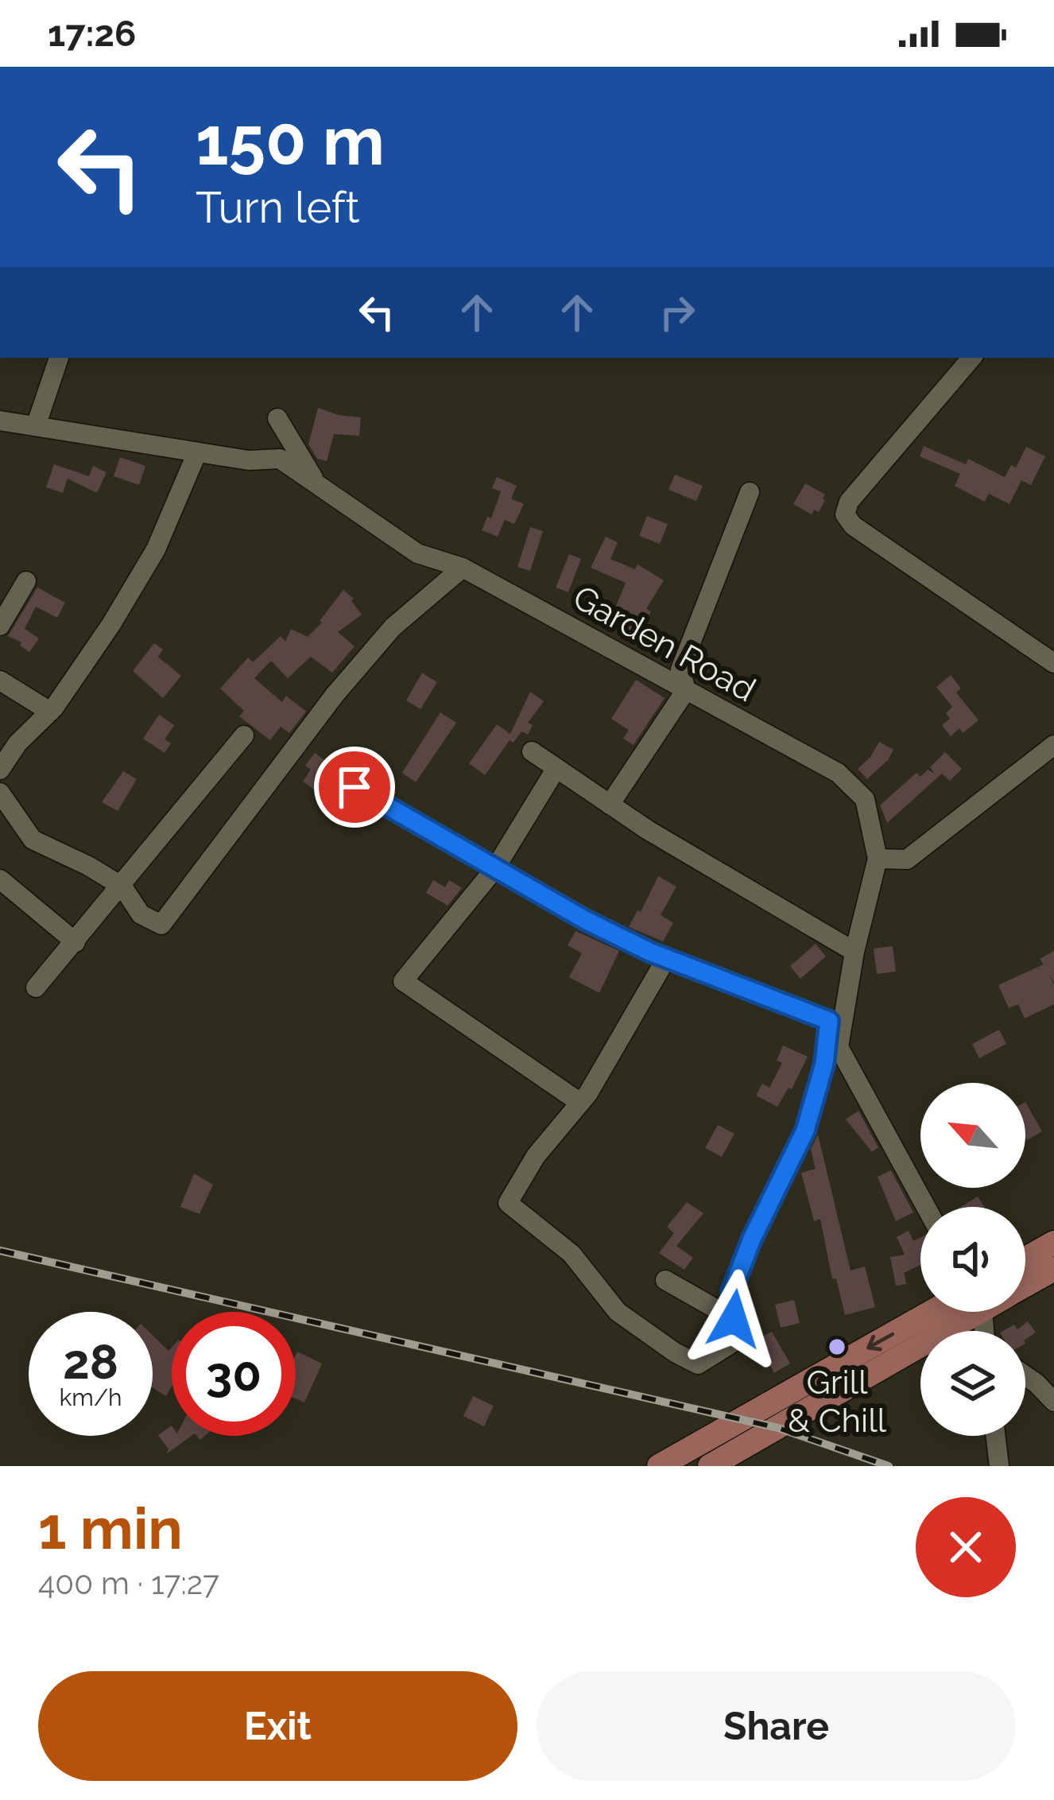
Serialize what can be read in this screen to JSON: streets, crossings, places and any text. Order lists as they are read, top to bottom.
{
  "streets": {
    "street": ["Garden Road"]
  },
  "places": ["Grill & Chill"],
  "north": "top left",
  "page": {
    "status": "17:26",
    "turn": ["150 m", "Turn left"],
    "speed": "28 km/h",
    "limit": "30",
    "heading": ["1 min", "400 m · 17:27"],
    "buttons": ["Exit", "Share"]
  }
}
